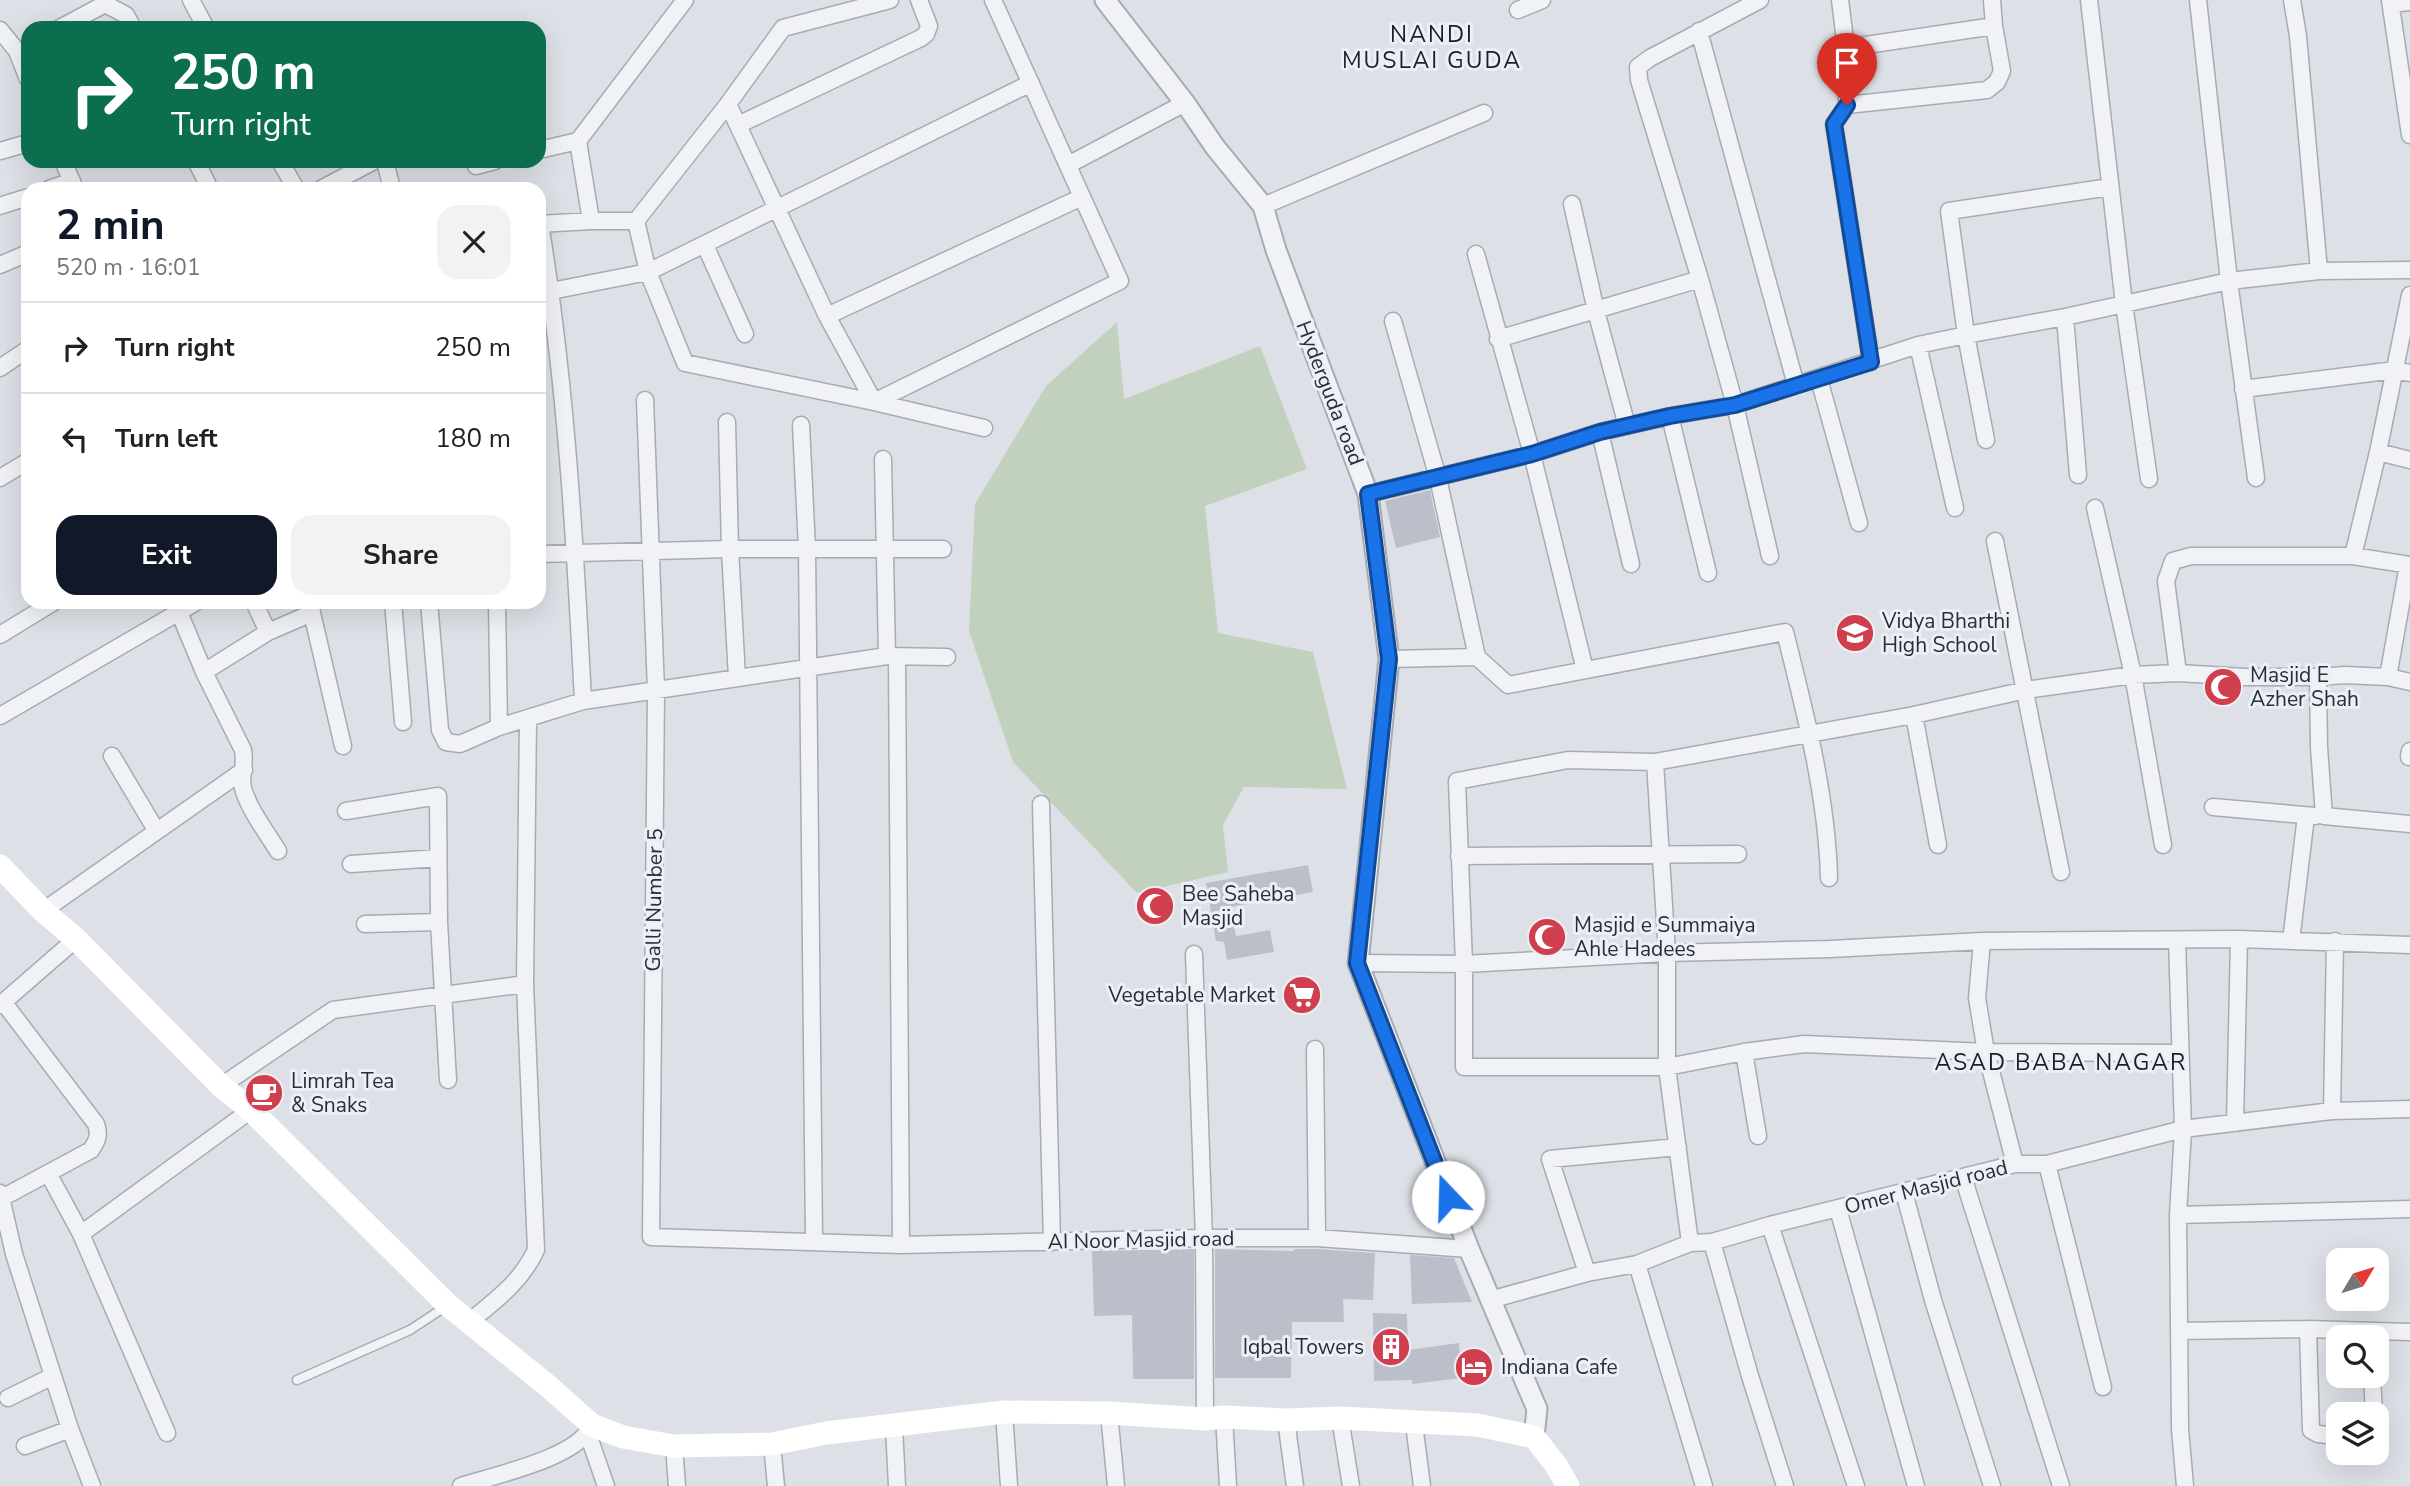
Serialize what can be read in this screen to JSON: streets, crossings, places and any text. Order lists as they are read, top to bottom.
{
  "streets": {
    "street": [
      "Hyderguda road",
      "Galli Number 5",
      "Omer Masjid road",
      "AI Noor Masjid road"
    ]
  },
  "crossings": [
    ["Hyderguda road", "Omer Masjid road"],
    ["Hyderguda road", "AI Noor Masjid road"],
    ["Galli Number 5", "AI Noor Masjid road"]
  ],
  "districts": ["NANDI MUSLAI GUDA", "ASAD BABA NAGAR"],
  "places": {
    "school or university": ["Vidya Bharthi High School"],
    "mosque": ["Masjid E Azher Shah", "Bee Saheba Masjid", "Masjid e Summaiya Ahle Hadees"],
    "supermarket": ["Vegetable Market"],
    "cafe": ["Limrah Tea & Snaks"],
    "building": ["Iqbal Towers"],
    "hotel": ["Indiana Cafe"]
  },
  "north": "top right",
  "page": {
    "turn": ["250 m", "Turn right"],
    "heading": ["2 min", "520 m · 16:01"],
    "list": [
      {
        "name": "Turn right",
        "value": "250 m"
      },
      {
        "name": "Turn left",
        "value": "180 m"
      }
    ],
    "buttons": ["Exit", "Share"]
  }
}
